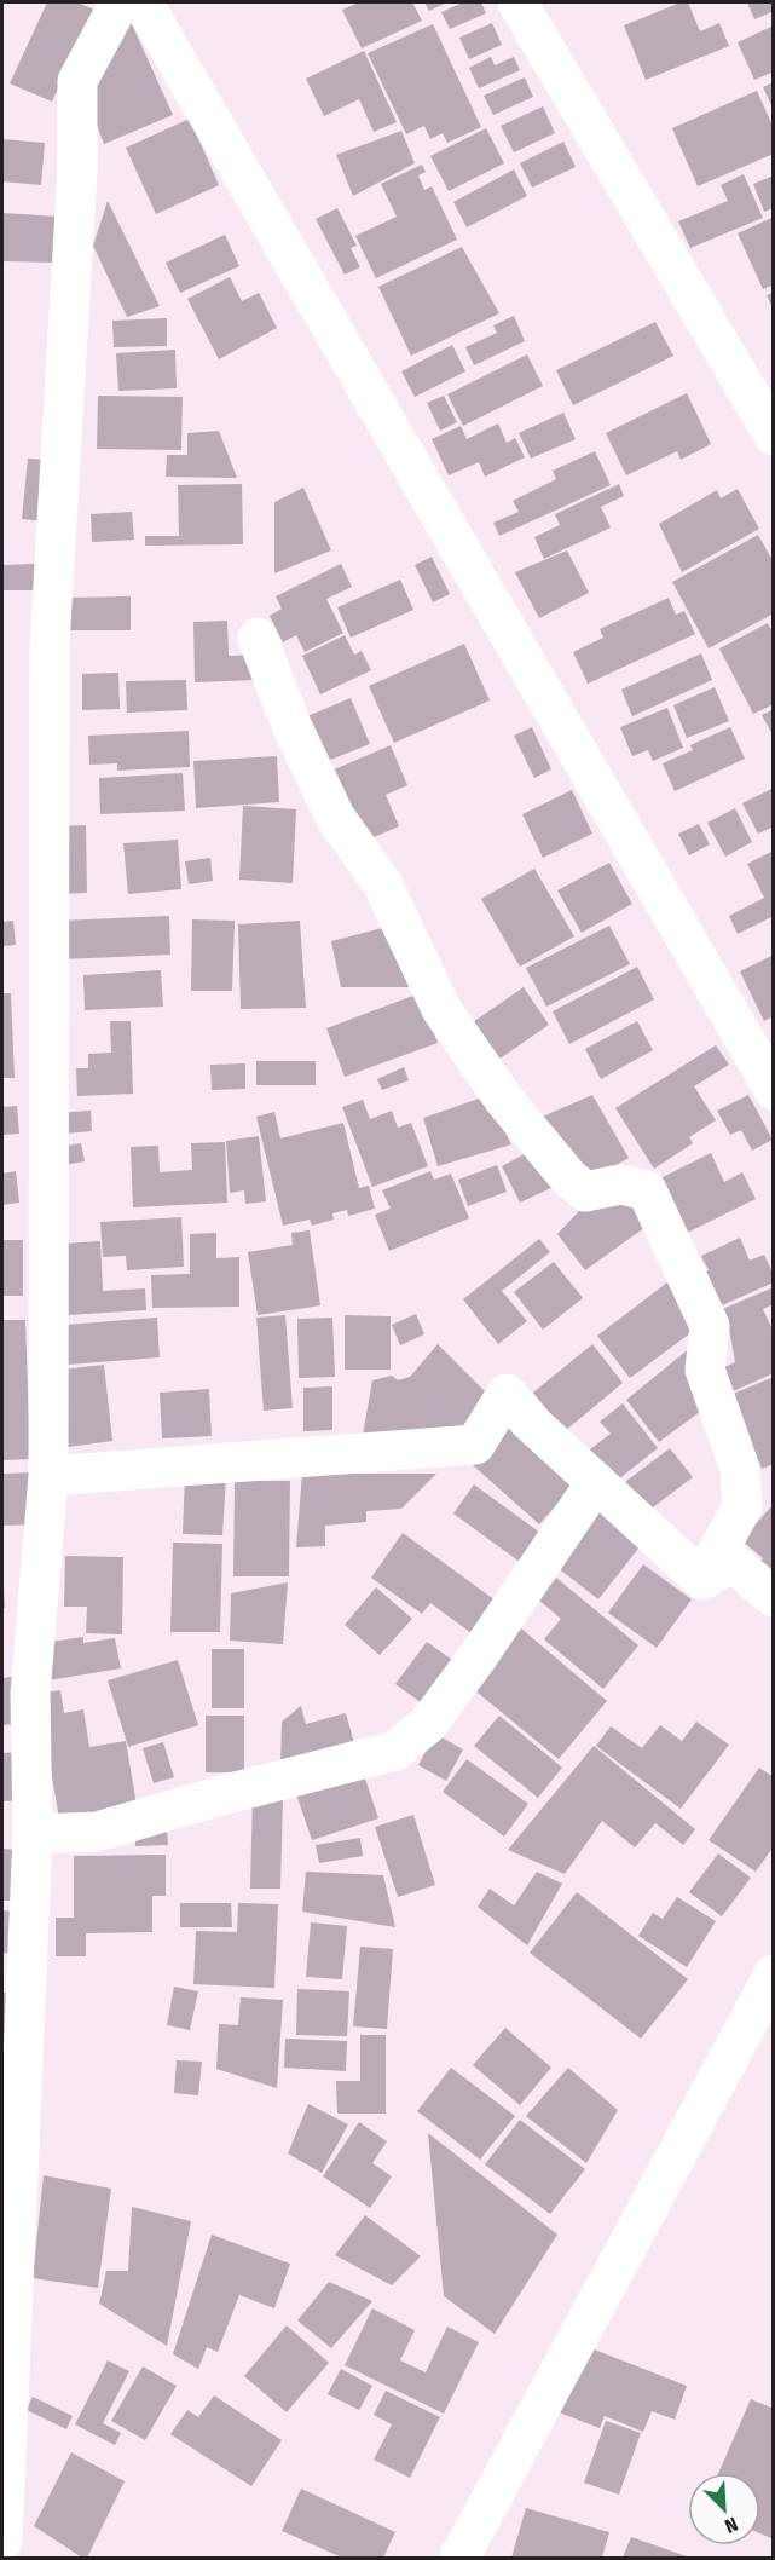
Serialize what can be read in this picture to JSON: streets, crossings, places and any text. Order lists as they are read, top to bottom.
{
  "north": "bottom right"
}
